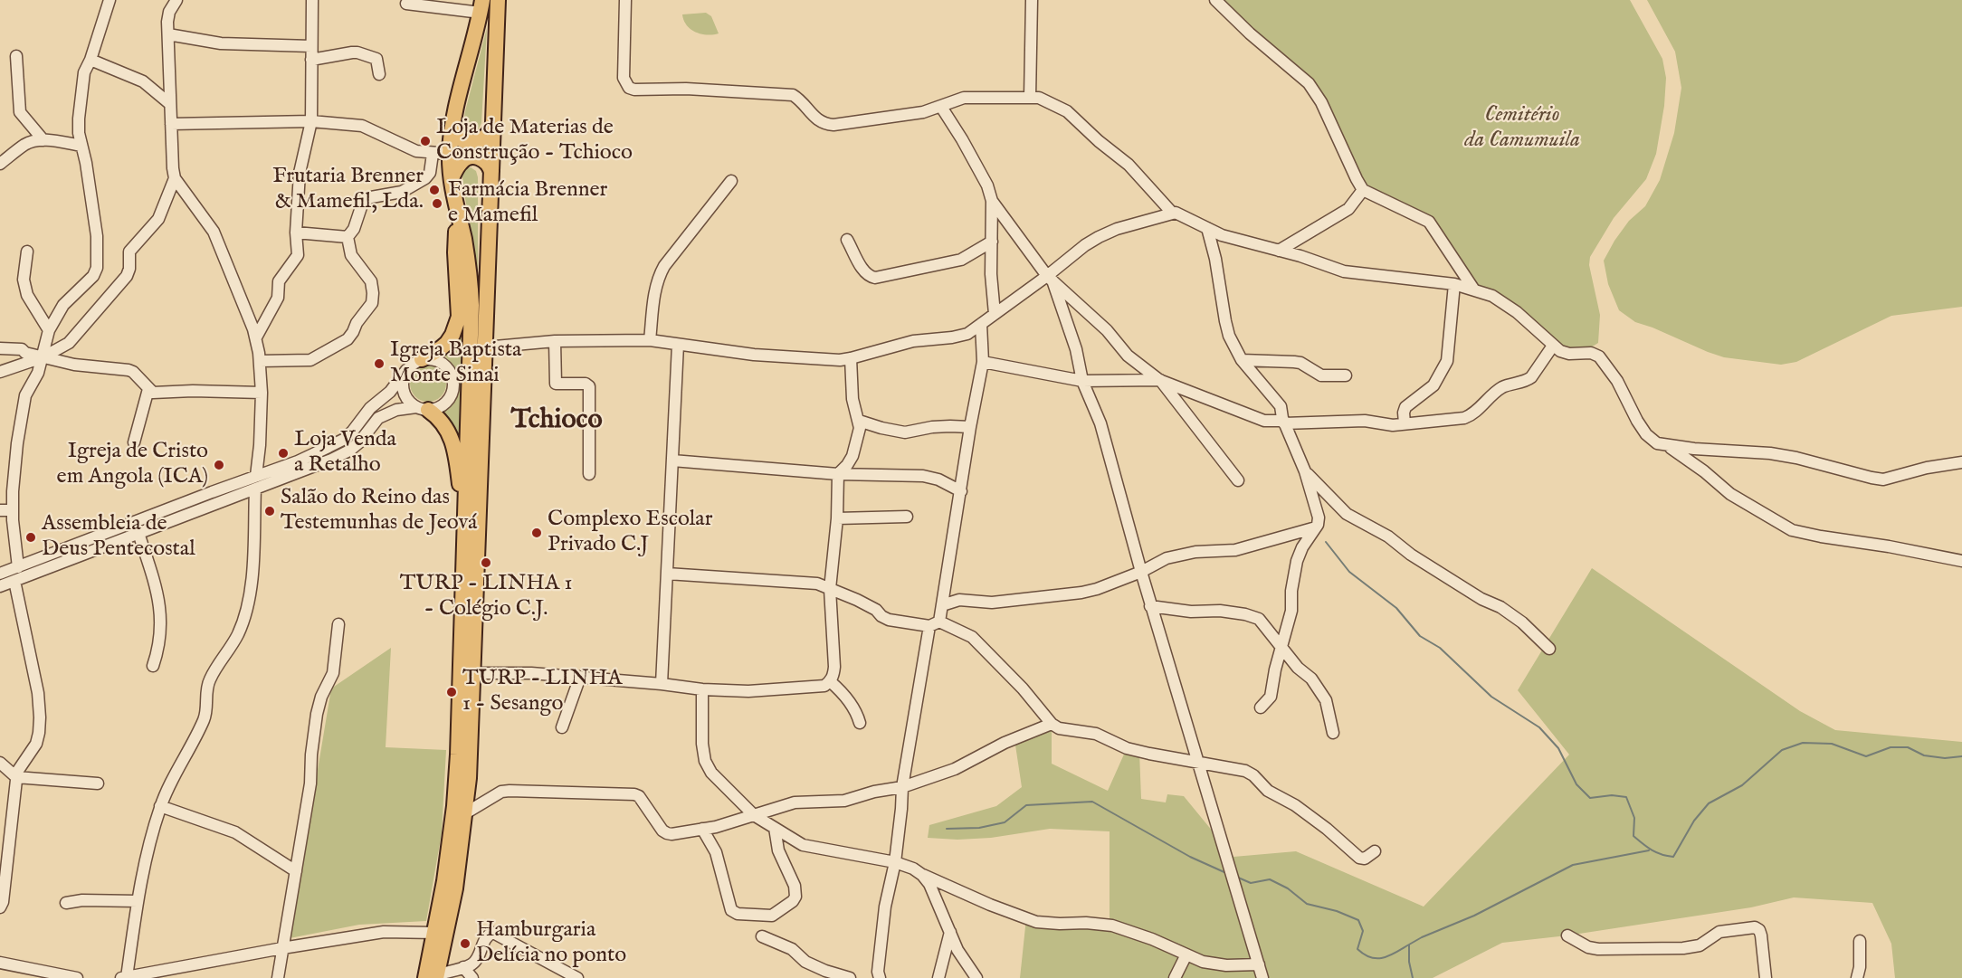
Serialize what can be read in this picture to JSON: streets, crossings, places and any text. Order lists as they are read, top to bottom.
{
  "districts": ["Tchioco"],
  "parks": ["Cemitério da Camumuila"],
  "places": [
    "Loja de Materias de Construção - Tchioco",
    "Frutaria Brenner & Mamefil, Lda.",
    "Farmácia Brenner e Mamefil",
    "Igreja Baptista Monte Sinai",
    "Loja Venda a Retalho",
    "Igreja de Cristo em Angola (ICA)",
    "Salão do Reino das Testemunhas de Jeová",
    "Complexo Escolar Privado C.J",
    "Assembleia de Deus Pentecostal",
    "TURP - LINHA 1 - Colégio C.J.",
    "TURP - LINHA 1 - Sesango",
    "Hamburgaria Delícia no ponto"
  ]
}
